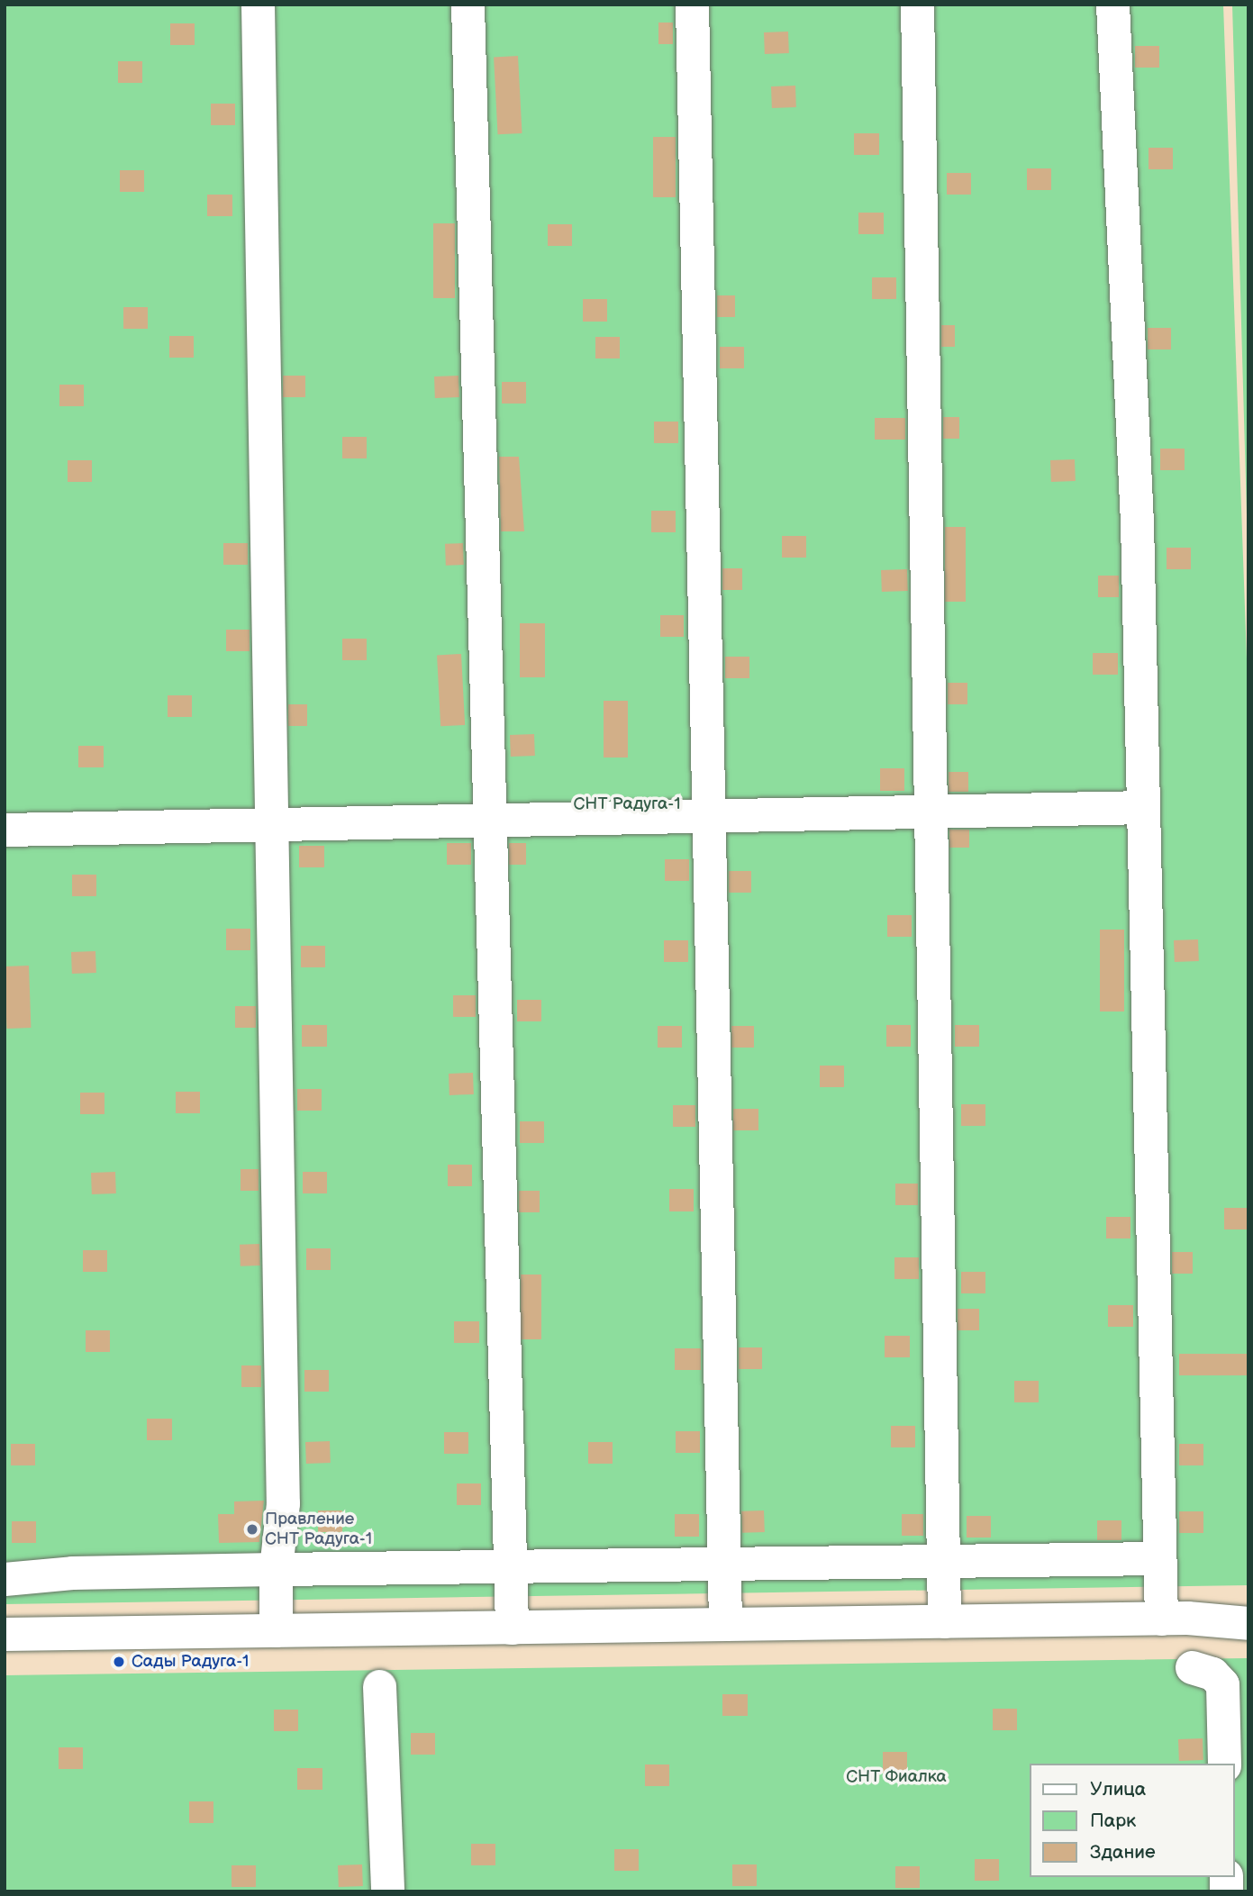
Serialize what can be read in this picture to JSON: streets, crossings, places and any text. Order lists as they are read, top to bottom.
{
  "parks": ["СНТ Радуга-1", "СНТ Фиалка"],
  "places": ["Правление СНТ Радуга-1", "Сады Радуга-1"],
  "legend": ["Улица", "Парк", "Здание"]
}
